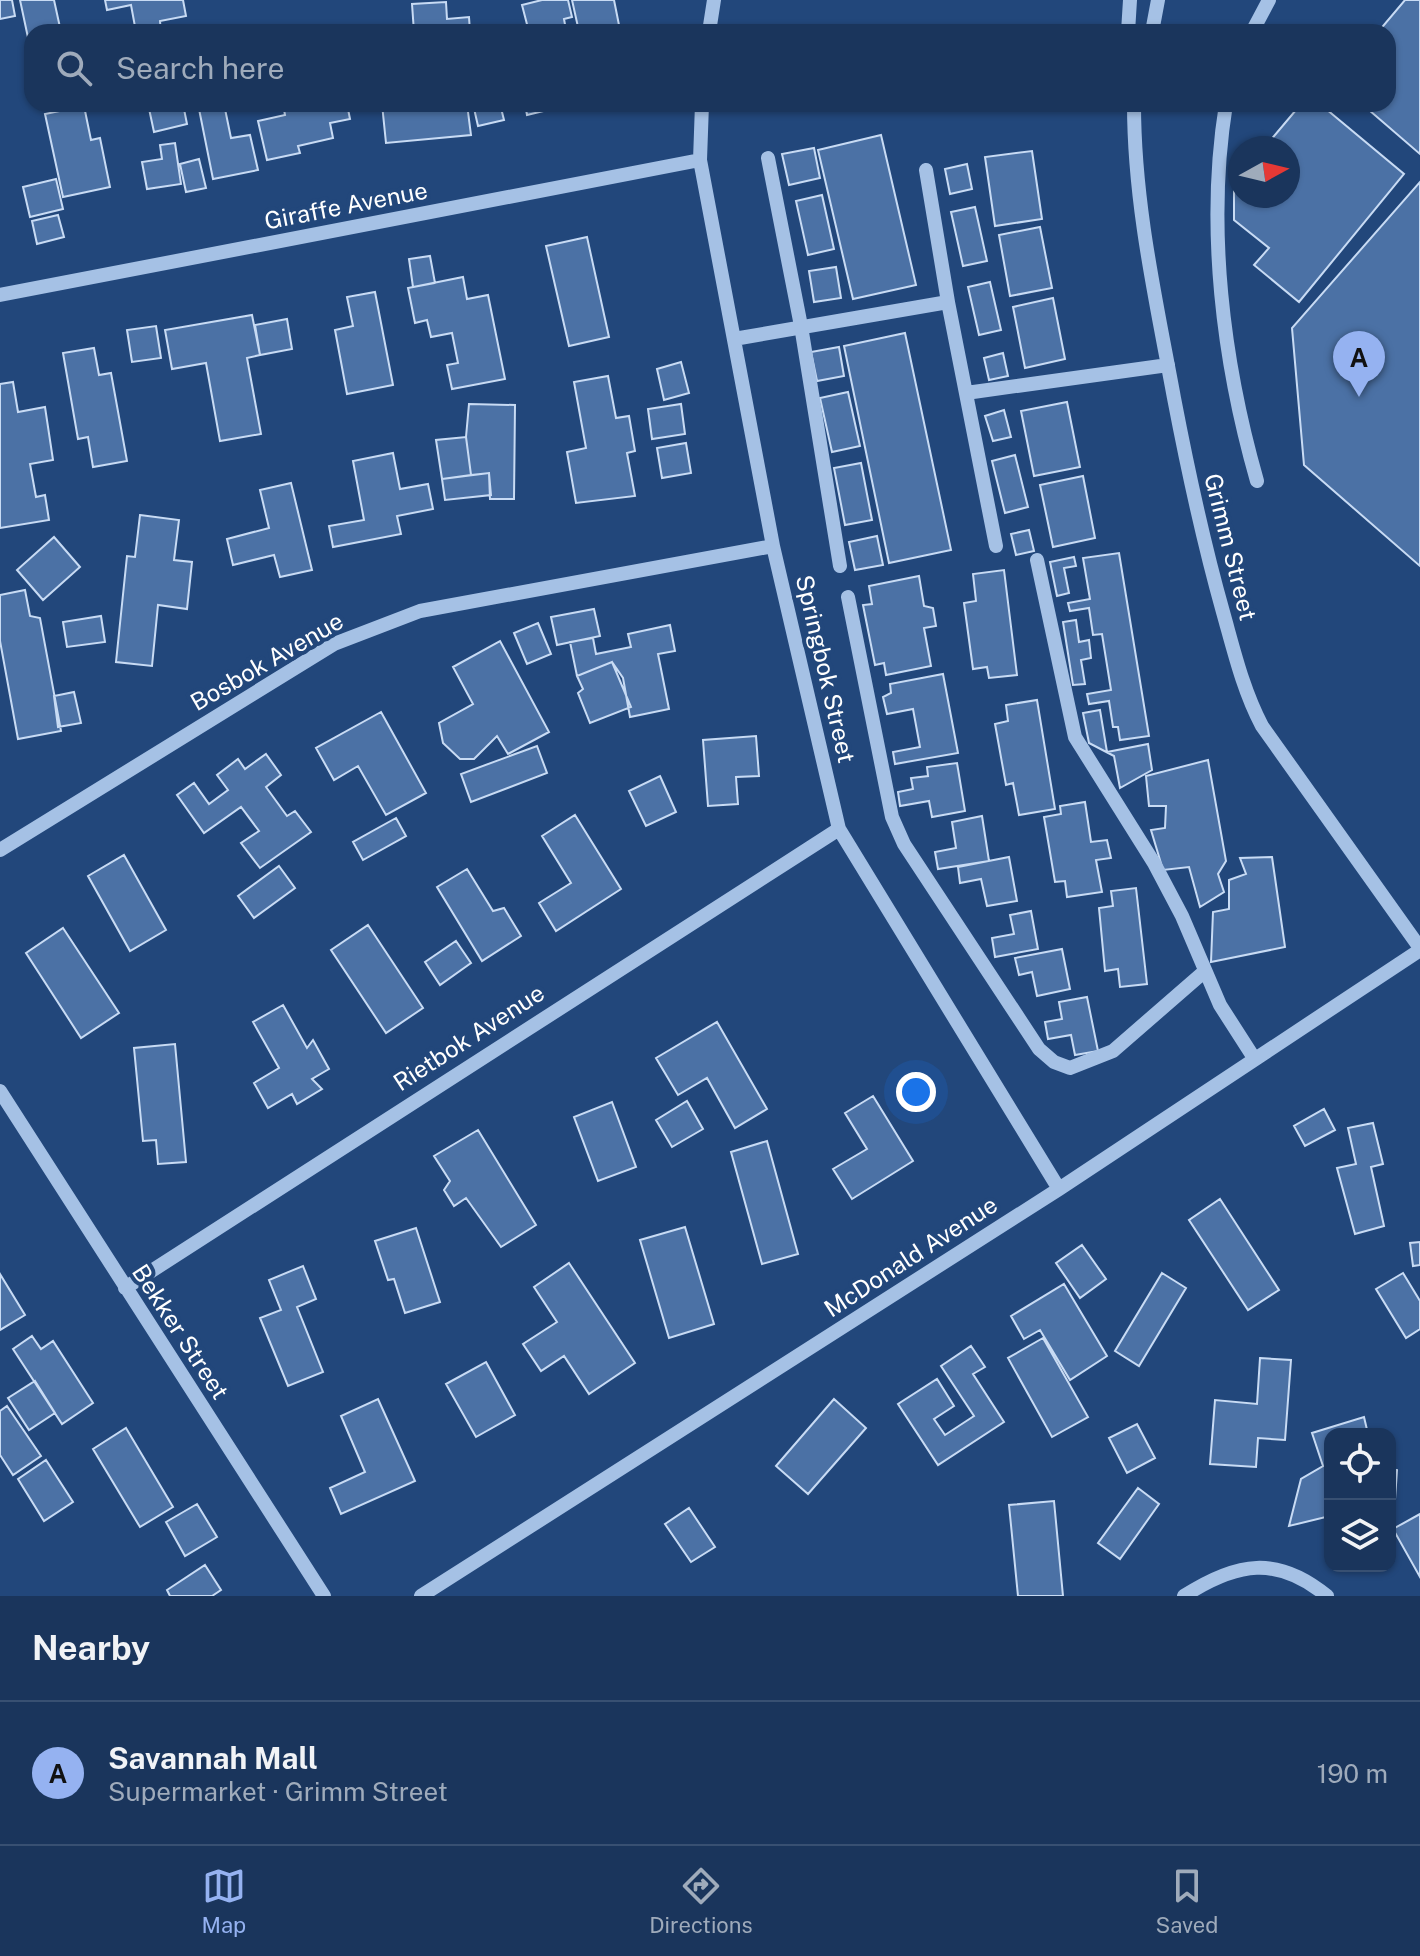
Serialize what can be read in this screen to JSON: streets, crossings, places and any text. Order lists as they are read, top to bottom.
{
  "streets": {
    "street": [
      "Giraffe Avenue",
      "Grimm Street",
      "Bosbok Avenue",
      "Springbok Street",
      "Rietbok Avenue",
      "McDonald Avenue",
      "Bekker Street"
    ]
  },
  "crossings": [
    ["Giraffe Avenue", "Springbok Street"],
    ["Grimm Street", "McDonald Avenue"],
    ["Bosbok Avenue", "Springbok Street"],
    ["Springbok Street", "Rietbok Avenue"],
    ["Springbok Street", "McDonald Avenue"],
    ["Rietbok Avenue", "Bekker Street"]
  ],
  "north": "right",
  "page": {
    "search": "Search here",
    "pins": "A",
    "heading": "Nearby",
    "list": [
      {
        "mark": "A",
        "name": "Savannah Mall",
        "note": "Supermarket · Grimm Street",
        "value": "190 m"
      }
    ],
    "nav": ["Map", "Directions", "Saved"]
  }
}
